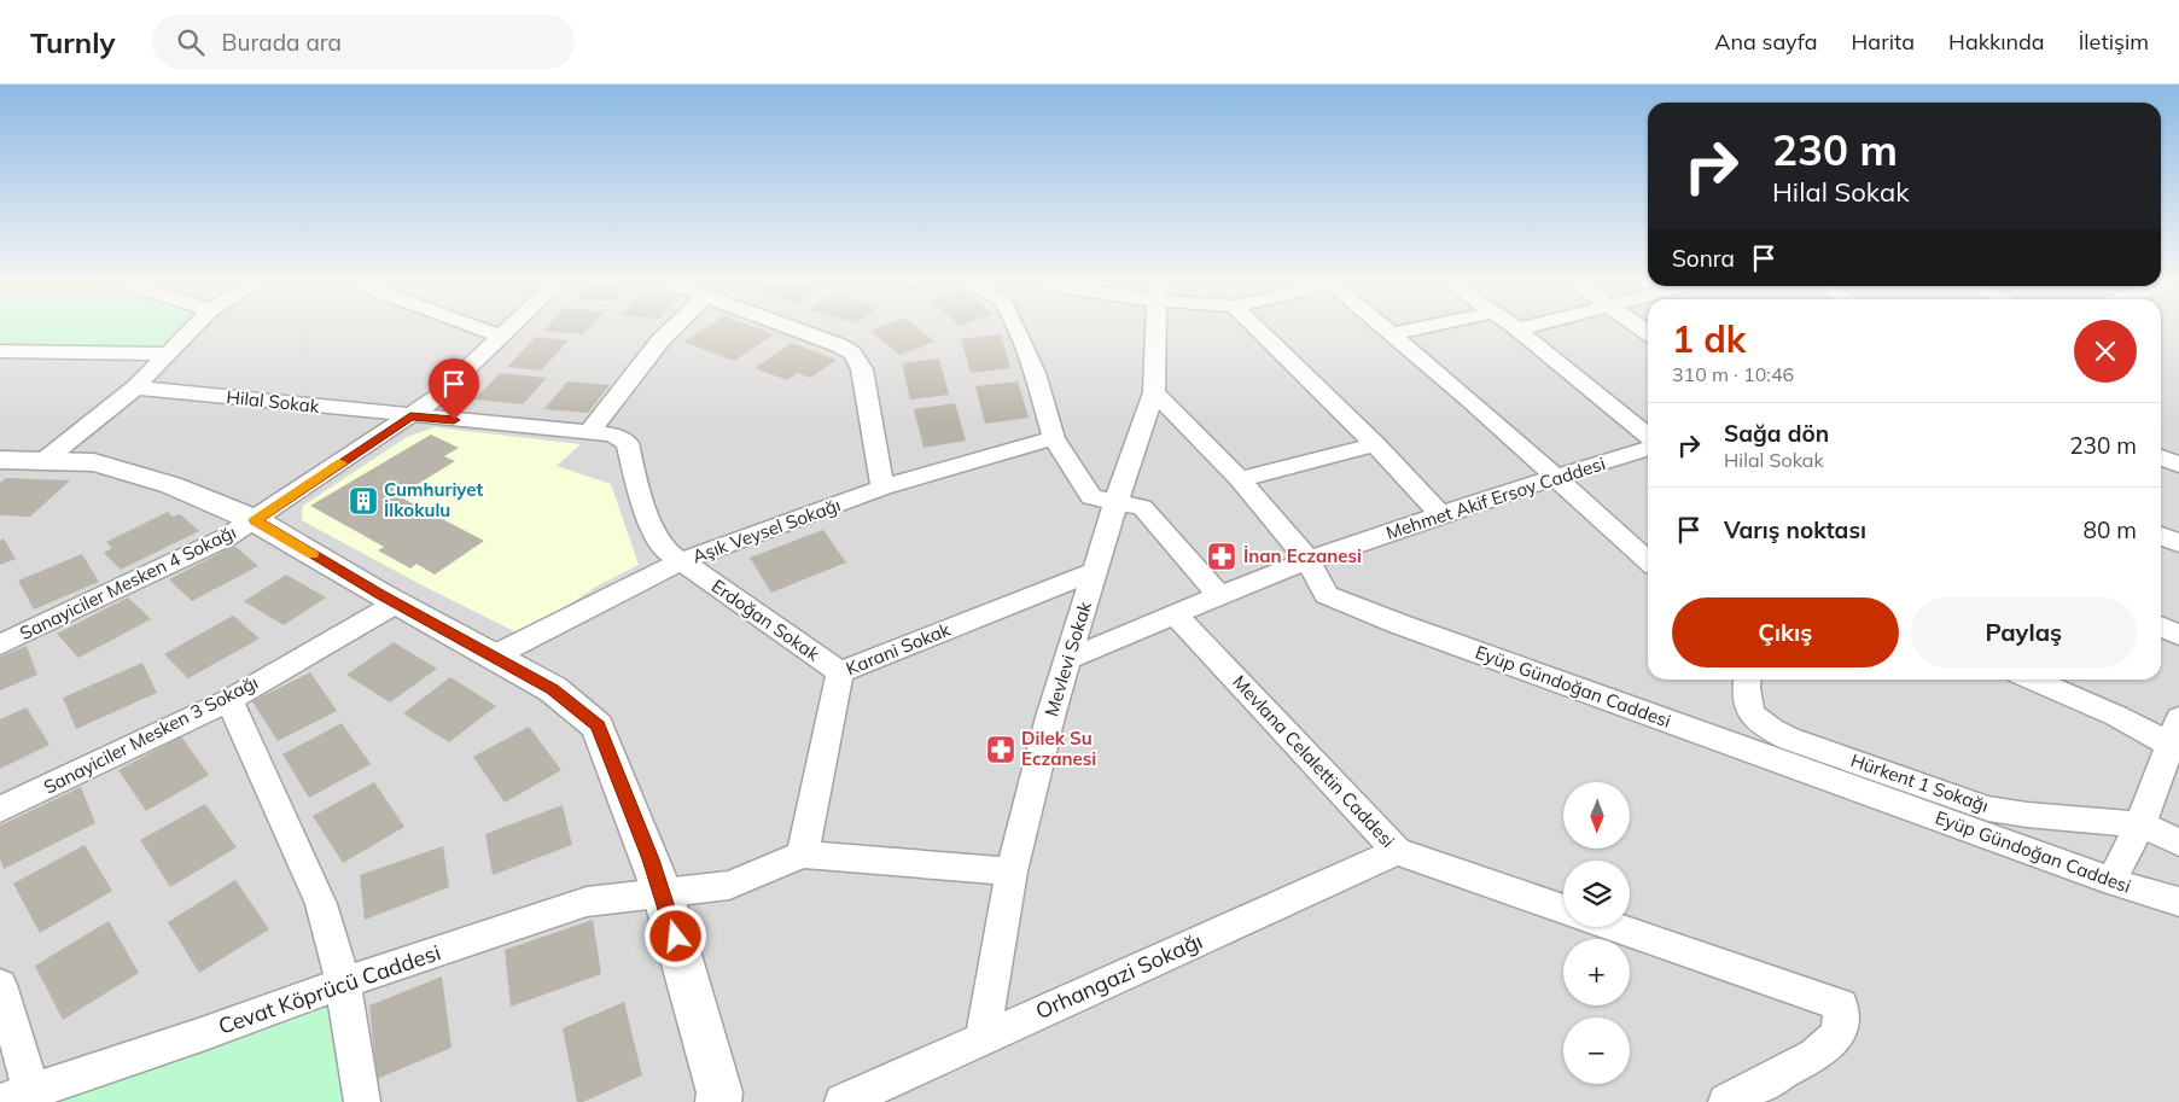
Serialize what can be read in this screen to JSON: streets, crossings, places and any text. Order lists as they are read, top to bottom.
{
  "streets": {
    "street": [
      "Hilal Sokak",
      "Mehmet Akif Ersoy Caddesi",
      "Aşık Veysel Sokağı",
      "Sanayiciler Mesken 4 Sokağı",
      "Erdoğan Sokak",
      "Karani Sokak",
      "Mevlevi Sokak",
      "Eyüp Gündoğan Caddesi",
      "Sanayiciler Mesken 3 Sokağı",
      "Mevlana Celalettin Caddesi",
      "Hürkent 1 Sokağı",
      "Orhangazi Sokağı",
      "Cevat Köprücü Caddesi"
    ]
  },
  "crossings": [
    ["Hilal Sokak", "Erdoğan Sokak"],
    ["Mehmet Akif Ersoy Caddesi", "Mevlevi Sokak"],
    ["Mehmet Akif Ersoy Caddesi", "Eyüp Gündoğan Caddesi"],
    ["Mehmet Akif Ersoy Caddesi", "Mevlana Celalettin Caddesi"],
    ["Aşık Veysel Sokağı", "Erdoğan Sokak"],
    ["Erdoğan Sokak", "Karani Sokak"],
    ["Karani Sokak", "Mevlevi Sokak"],
    ["Karani Sokak", "Cevat Köprücü Caddesi"],
    ["Mevlevi Sokak", "Eyüp Gündoğan Caddesi"],
    ["Mevlevi Sokak", "Orhangazi Sokağı"],
    ["Mevlana Celalettin Caddesi", "Orhangazi Sokağı"]
  ],
  "places": {
    "building": ["Cumhuriyet İlkokulu"],
    "pharmacy": ["İnan Eczanesi", "Dilek Su Eczanesi"]
  },
  "north": "bottom",
  "page": {
    "header": "Turnly",
    "search": "Burada ara",
    "nav": [
      "Ana sayfa",
      "Harita",
      "Hakkında",
      "İletişim"
    ],
    "turn": ["230 m", "Hilal Sokak"],
    "then": "Sonra",
    "heading": ["1 dk", "310 m · 10:46"],
    "list": [
      {
        "name": "Sağa dön",
        "note": "Hilal Sokak",
        "value": "230 m"
      },
      {
        "name": "Varış noktası",
        "value": "80 m"
      }
    ],
    "buttons": ["Çıkış", "Paylaş"],
    "map_buttons": ["+", "−"]
  }
}
